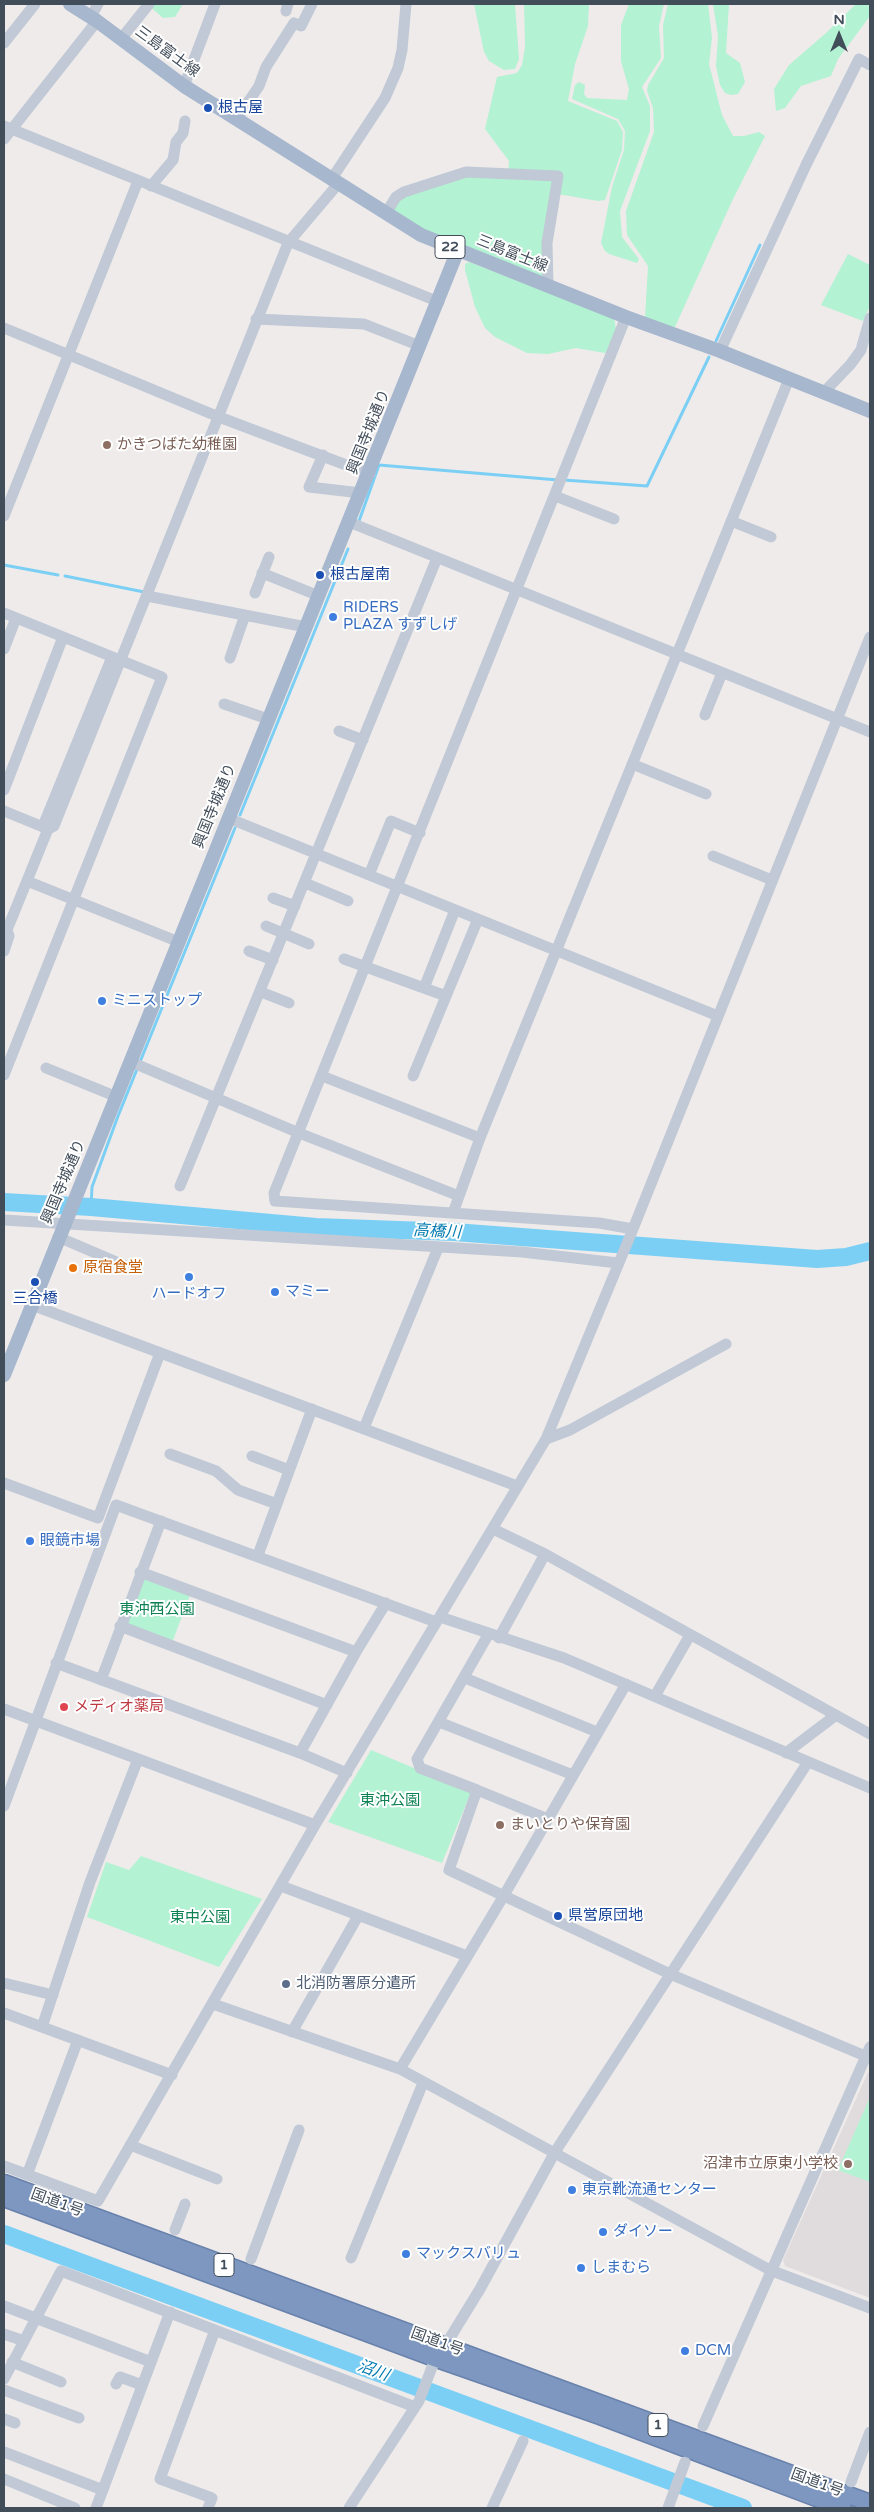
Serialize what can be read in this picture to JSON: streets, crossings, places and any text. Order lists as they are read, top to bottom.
{
  "streets": {
    "highway": ["国道1号", "1"],
    "main road": ["三島富士線", "22", "興国寺城通り"]
  },
  "crossings": [
    ["三島富士線", "興国寺城通り"]
  ],
  "water": ["高橋川", "沼川"],
  "parks": ["東沖西公園", "東沖公園", "東中公園"],
  "places": [
    "根古屋",
    "かきつばた幼稚園",
    "根古屋南",
    "RIDERS PLAZA すずしげ",
    "ミニストップ",
    "原宿食堂",
    "ハードオフ",
    "三合橋",
    "マミー",
    "眼鏡市場",
    "メディオ薬局",
    "まいとりや保育園",
    "県営原団地",
    "北消防署原分遣所",
    "沼津市立原東小学校",
    "東京靴流通センター",
    "ダイソー",
    "マックスバリュ",
    "しまむら",
    "DCM"
  ],
  "north": "top"
}
